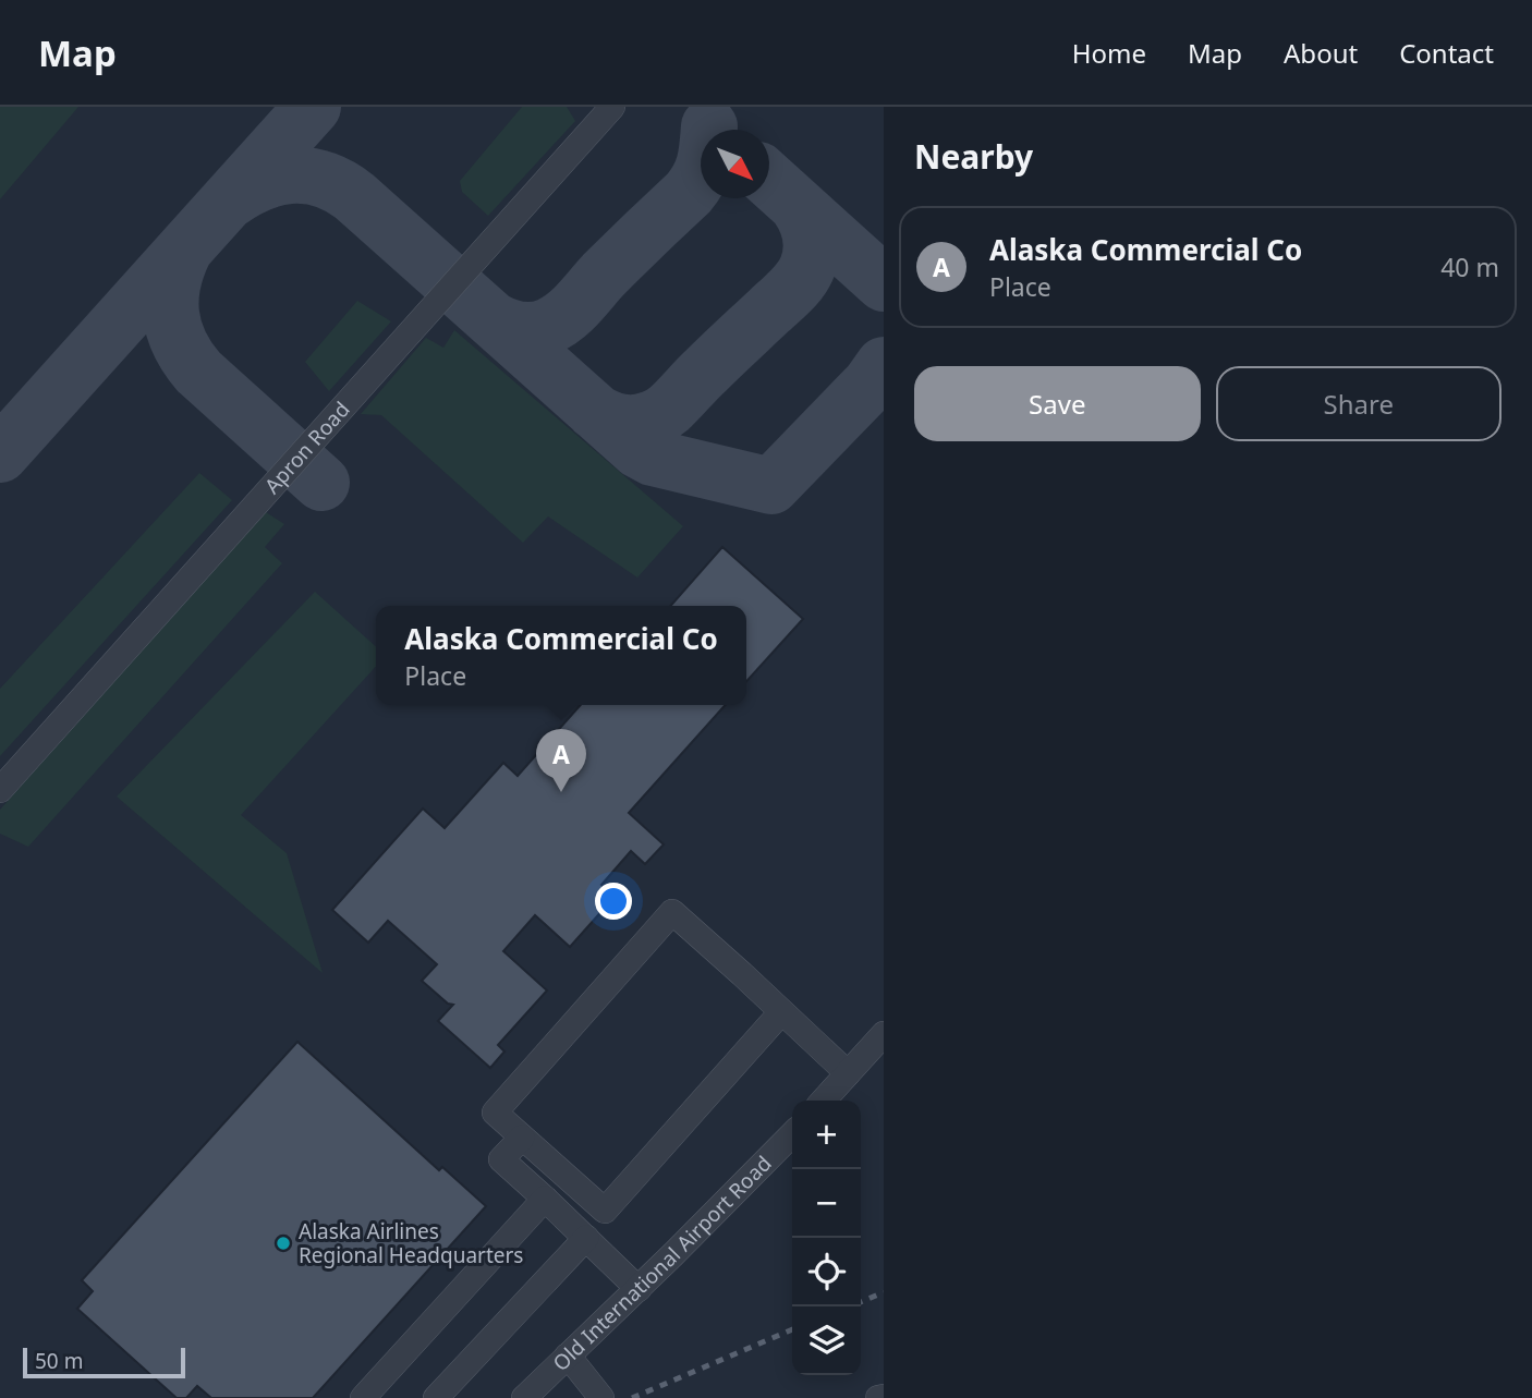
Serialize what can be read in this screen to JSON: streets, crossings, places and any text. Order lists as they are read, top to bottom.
{
  "streets": {
    "street": ["Apron Road", "Old International Airport Road"]
  },
  "places": ["Alaska Airlines Regional Headquarters"],
  "scale_bar": "50 m",
  "north": "bottom right",
  "page": {
    "header": "Map",
    "nav": [
      "Home",
      "Map",
      "About",
      "Contact"
    ],
    "heading": "Nearby",
    "list": [
      {
        "mark": "A",
        "name": "Alaska Commercial Co",
        "note": "Place",
        "value": "40 m"
      }
    ],
    "buttons": ["Save", "Share"],
    "popup": ["Alaska Commercial Co", "Place"],
    "pins": "A",
    "map_buttons": ["+", "−"],
    "scale": "50 m"
  }
}
